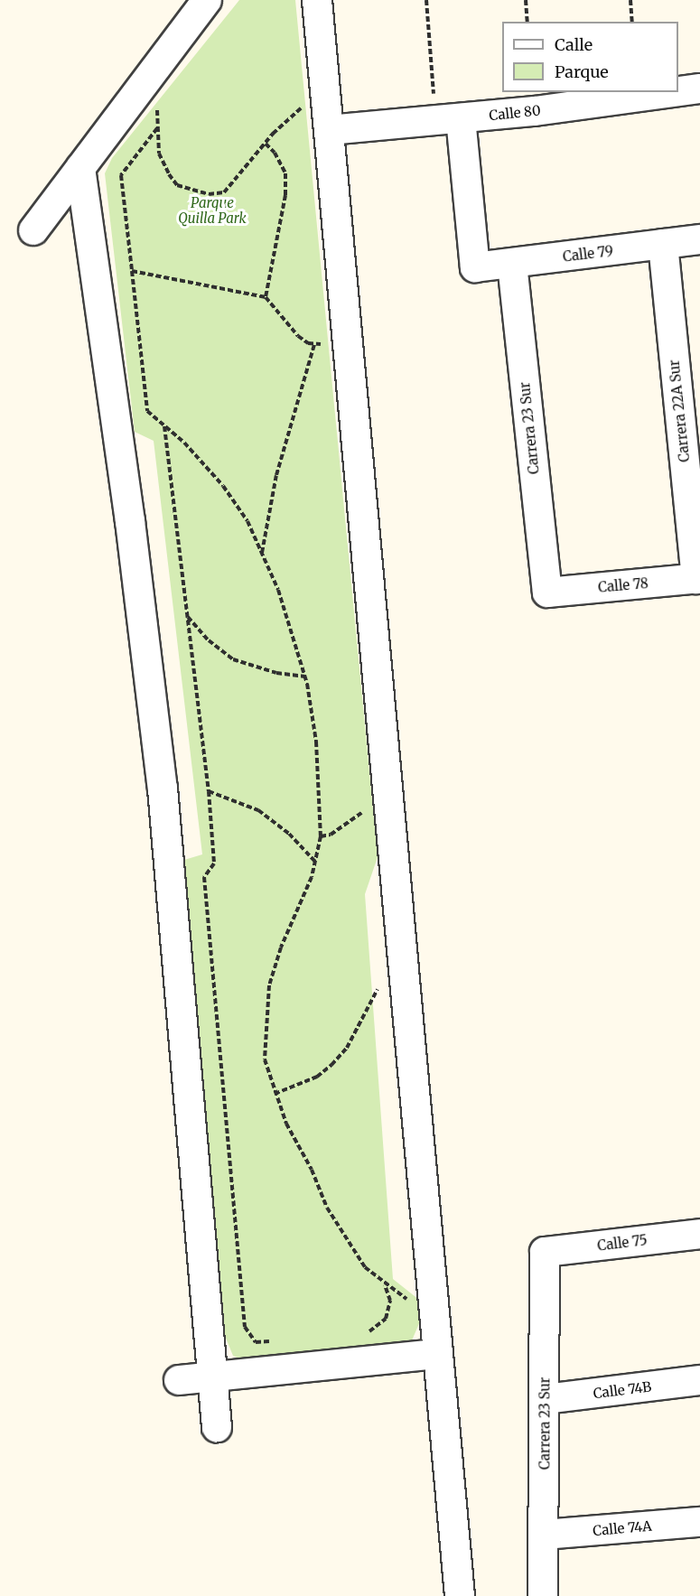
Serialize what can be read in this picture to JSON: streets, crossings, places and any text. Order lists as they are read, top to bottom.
{
  "streets": {
    "street": [
      "Calle 80",
      "Calle 79",
      "Carrera 22A Sur",
      "Carrera 23 Sur",
      "Calle 78",
      "Calle 75",
      "Calle 74B",
      "Calle 74A"
    ]
  },
  "crossings": [
    ["Calle 80", "Calle 79"],
    ["Calle 79", "Carrera 22A Sur"],
    ["Calle 79", "Carrera 23 Sur"],
    ["Carrera 22A Sur", "Calle 78"],
    ["Carrera 23 Sur", "Calle 78"],
    ["Carrera 23 Sur", "Calle 75"],
    ["Carrera 23 Sur", "Calle 74B"],
    ["Carrera 23 Sur", "Calle 74A"]
  ],
  "parks": ["Parque Quilla Park"],
  "legend": ["Calle", "Parque"]
}
